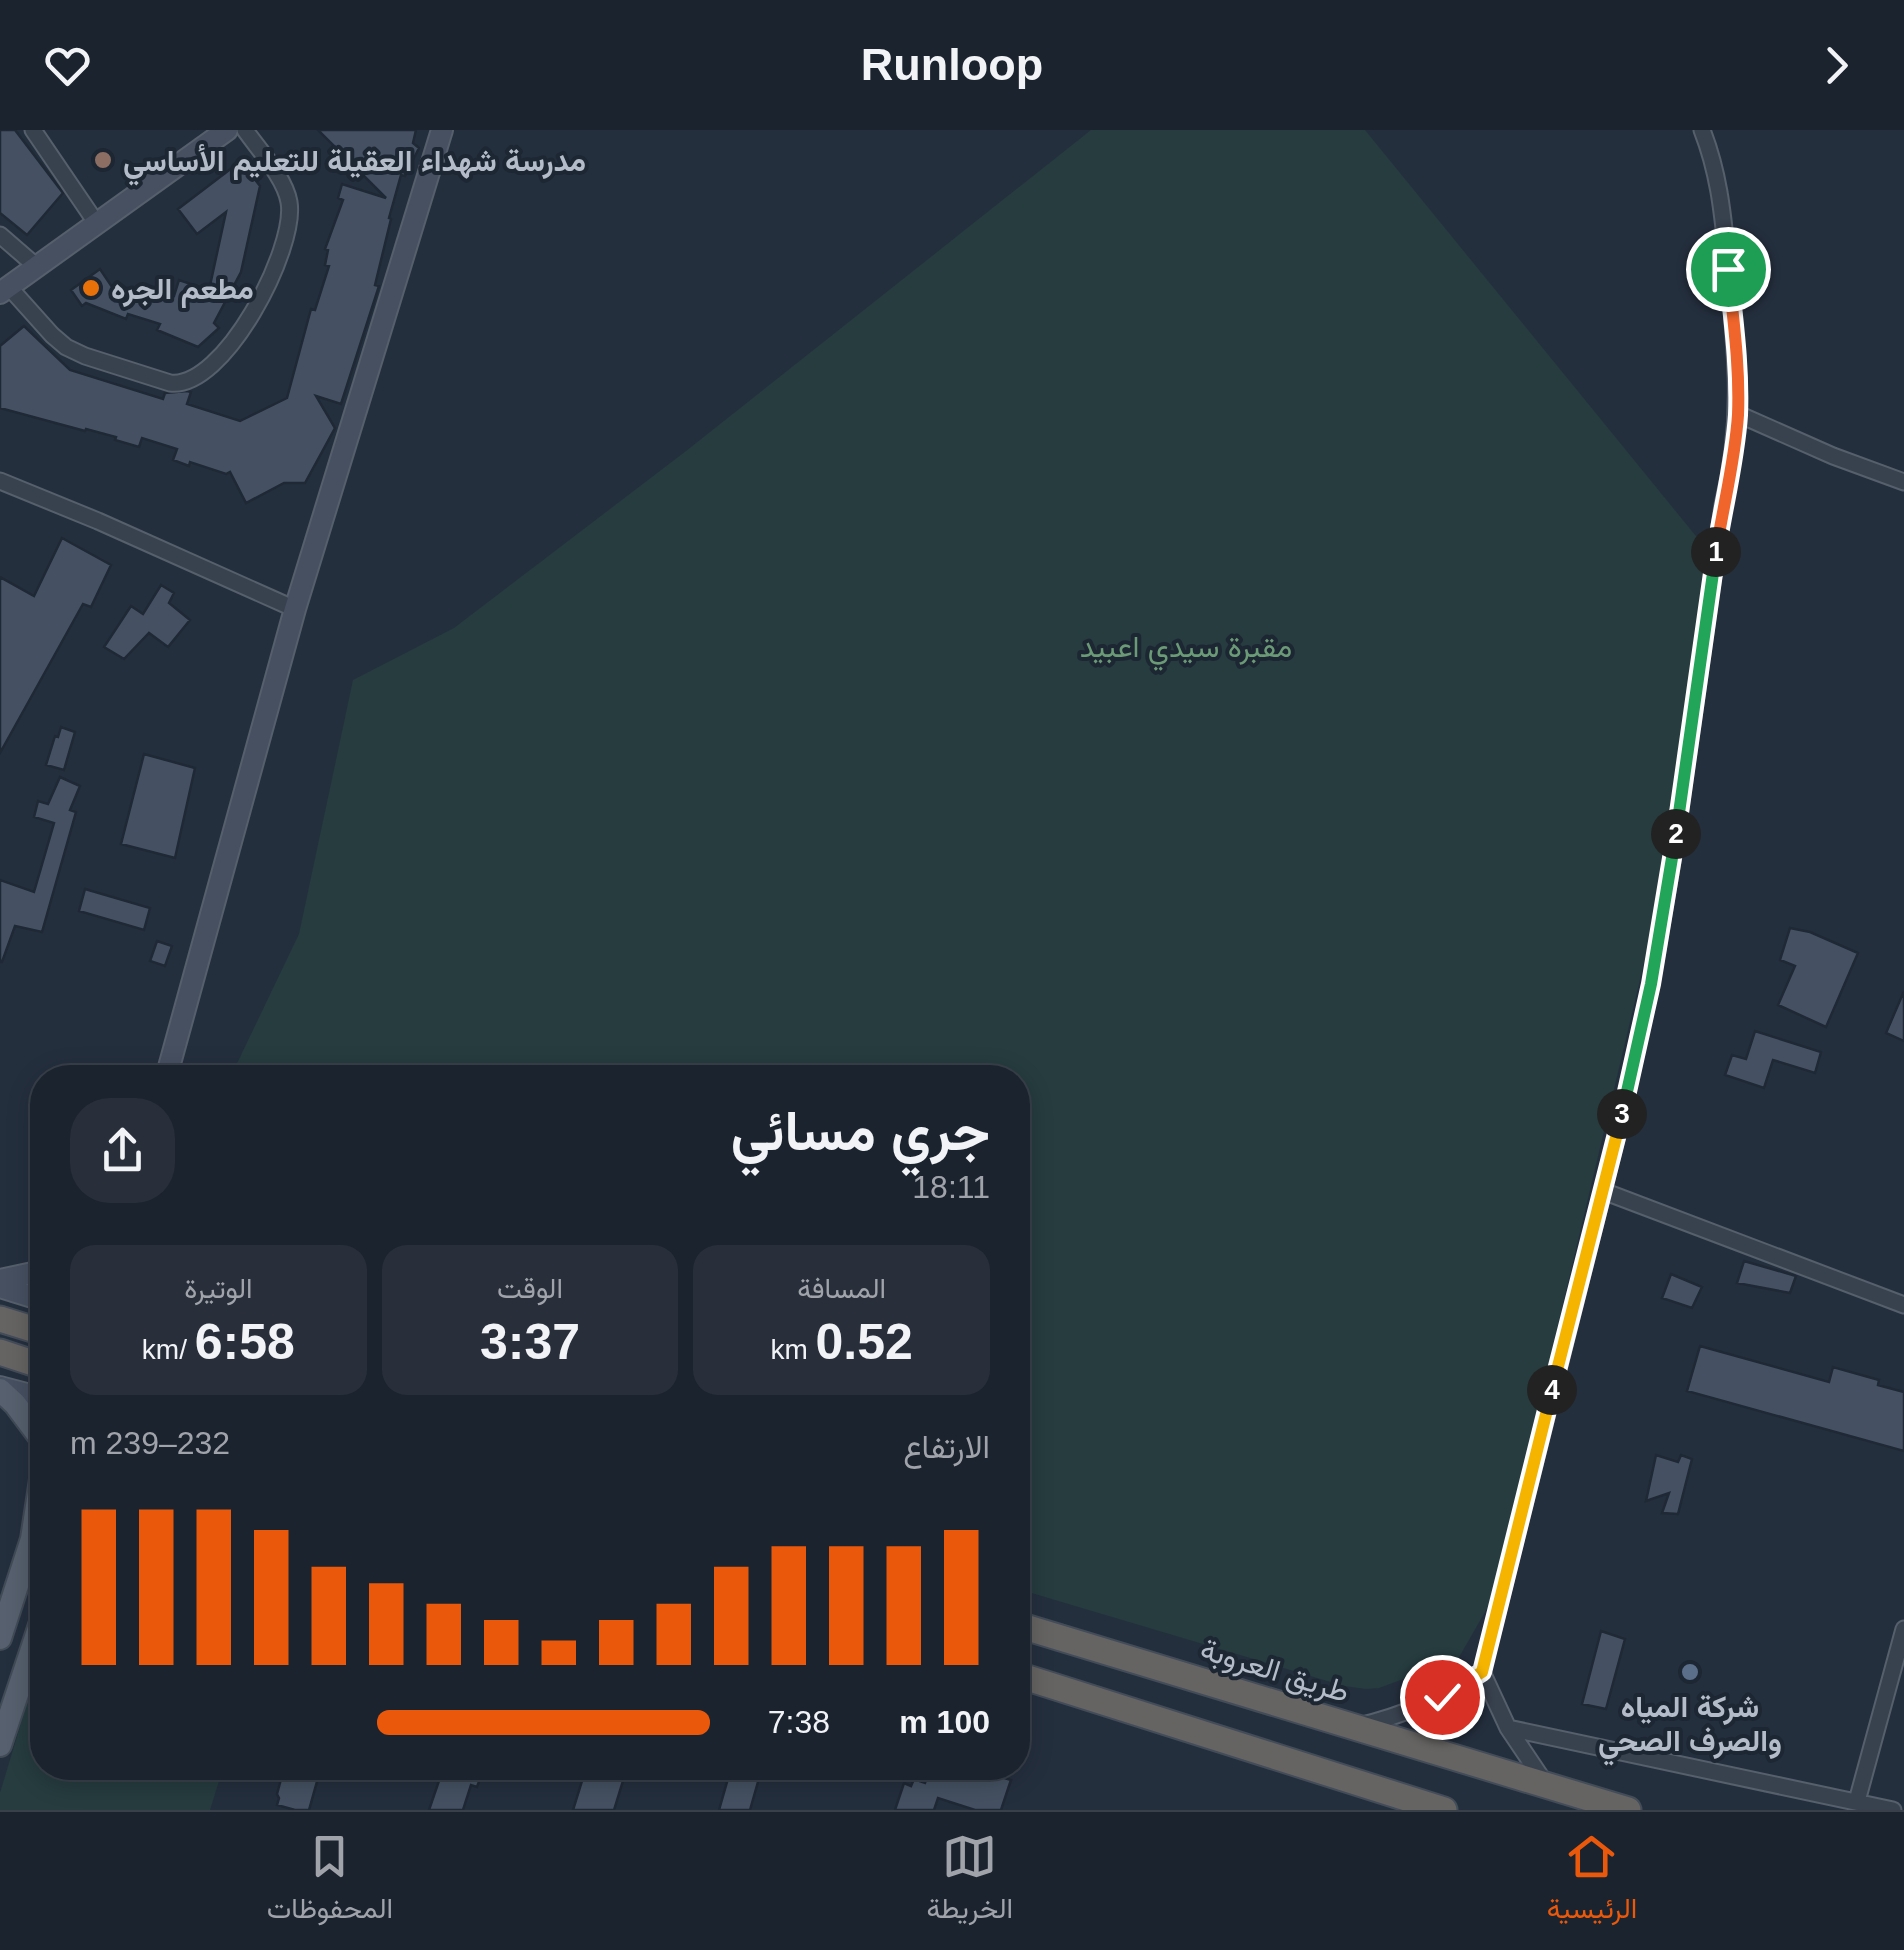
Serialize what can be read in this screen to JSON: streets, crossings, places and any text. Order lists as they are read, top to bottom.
{
  "streets": {
    "highway": ["طريق العروبة"]
  },
  "parks": ["مقبرة سيدي اعبيد"],
  "places": ["مدرسة شهداء العقيلة للتعليم الأساسي", "مطعم الجره", "شركة المياه والصرف الصحي"],
  "page": {
    "header": "Runloop",
    "pins": [
      "1",
      "2",
      "3",
      "4"
    ],
    "heading": ["جري مسائي", "18:11"],
    "stats": [
      ["المسافة", "0.52 km"],
      ["الوقت", "3:37"],
      ["الوتيرة", "6:58 /km"]
    ],
    "chart": ["الارتفاع", "232–239 m"],
    "list": [
      {
        "name": "100 m",
        "note": "7:38"
      }
    ],
    "tabs": ["الرئيسية", "الخريطة", "المحفوظات"]
  }
}
